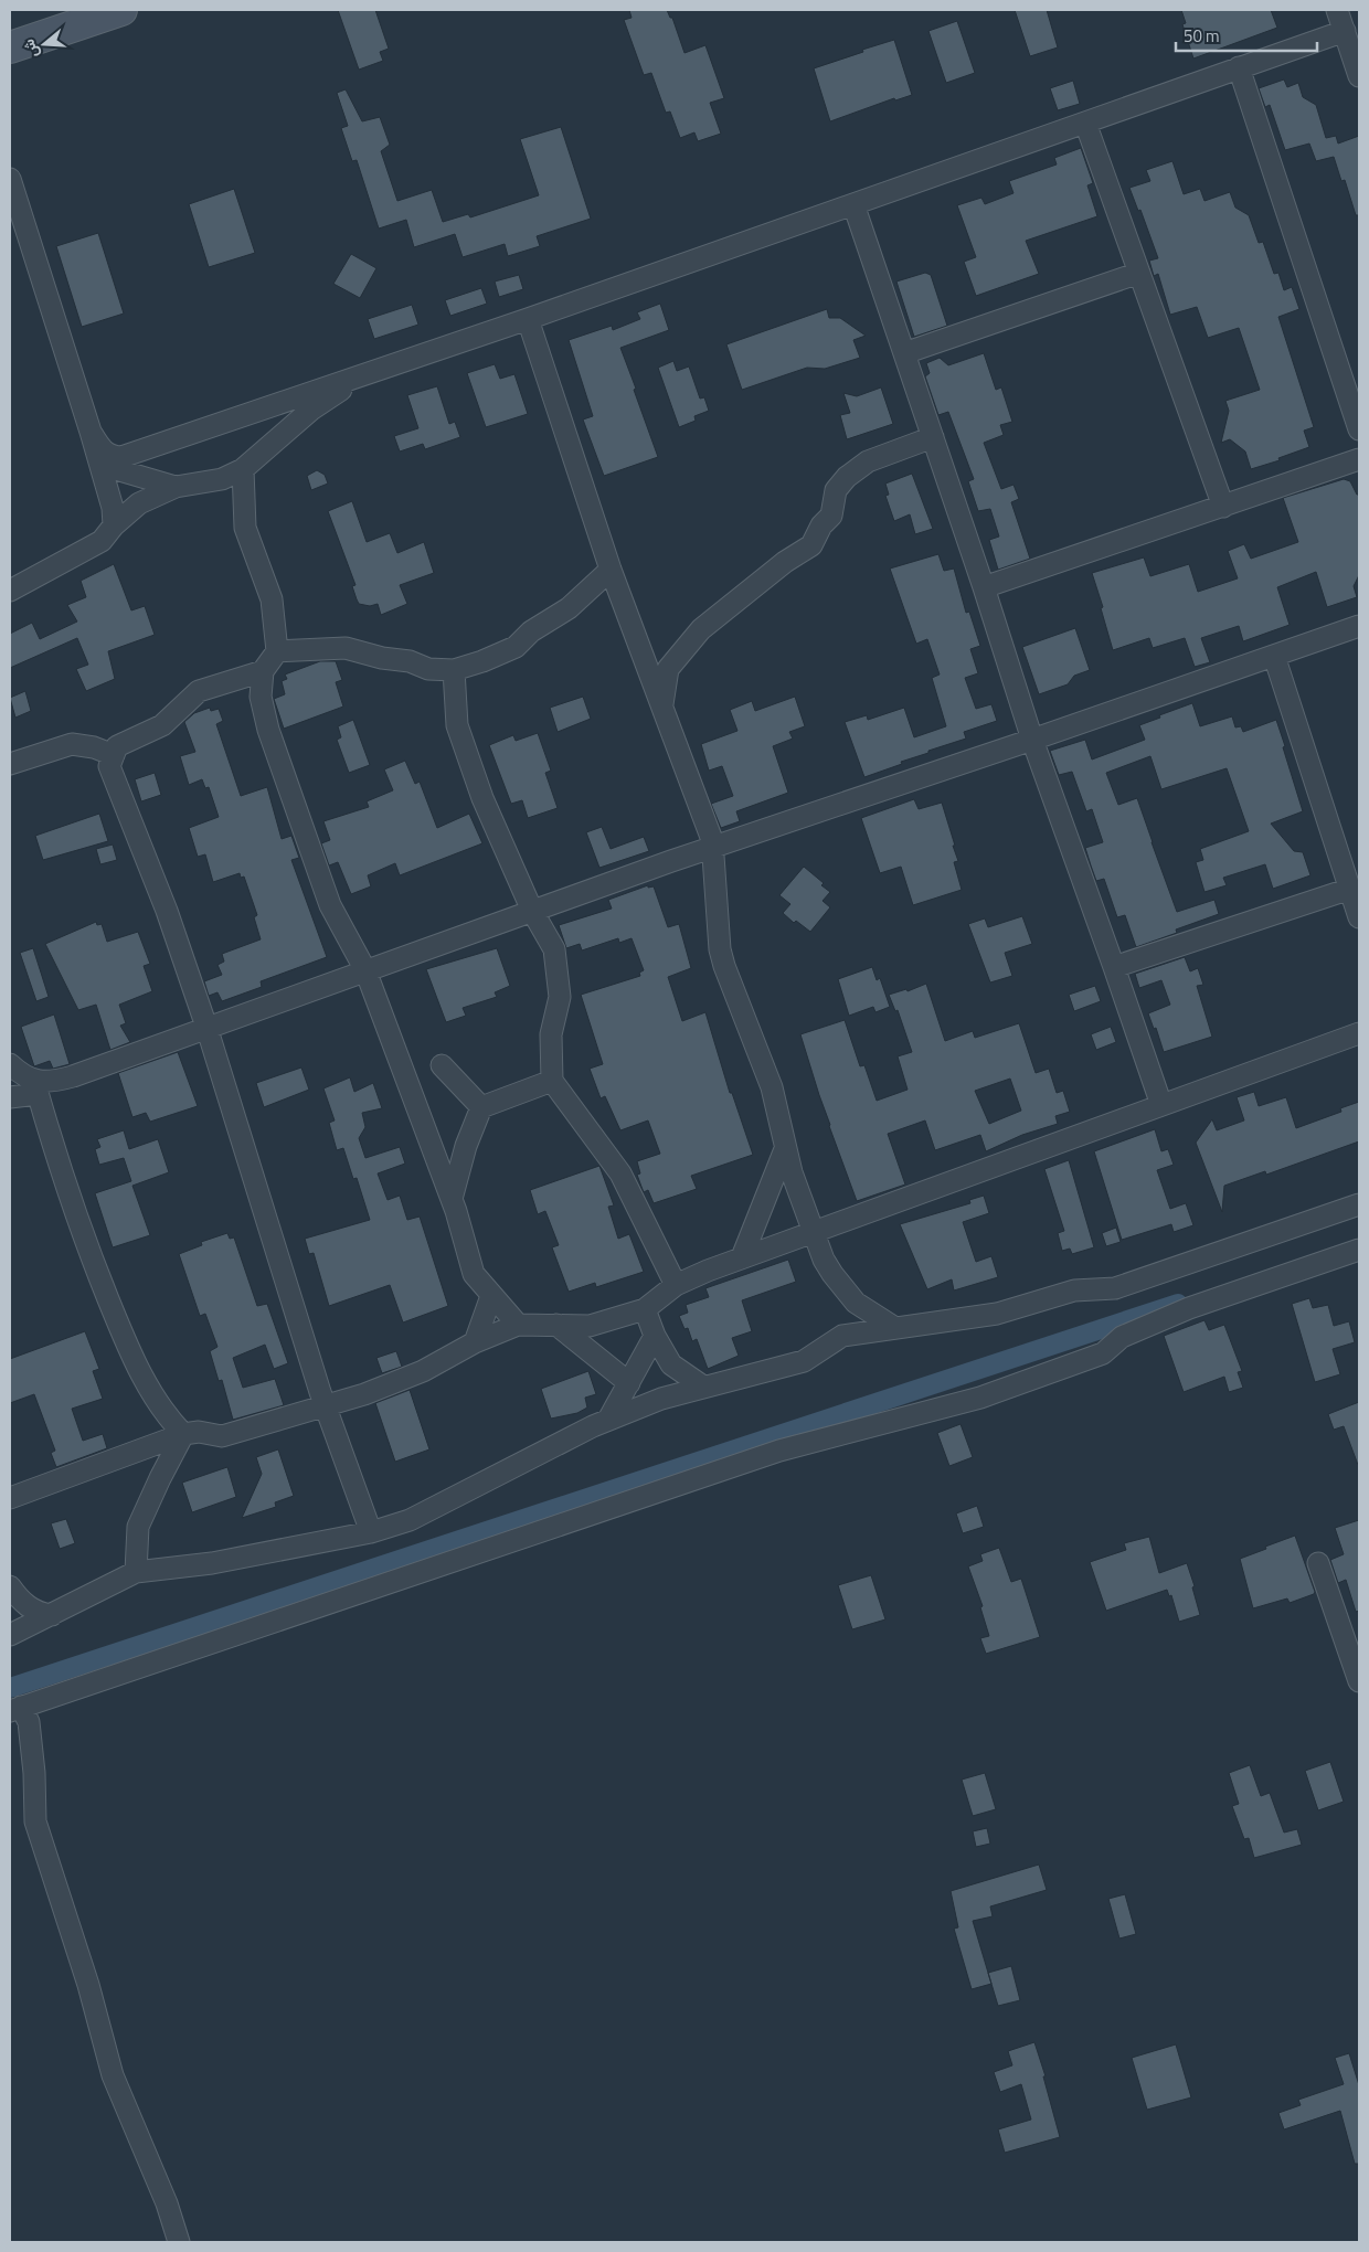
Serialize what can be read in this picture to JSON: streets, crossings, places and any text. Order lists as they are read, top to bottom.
{
  "scale_bar": "50 m",
  "north": "left"
}
